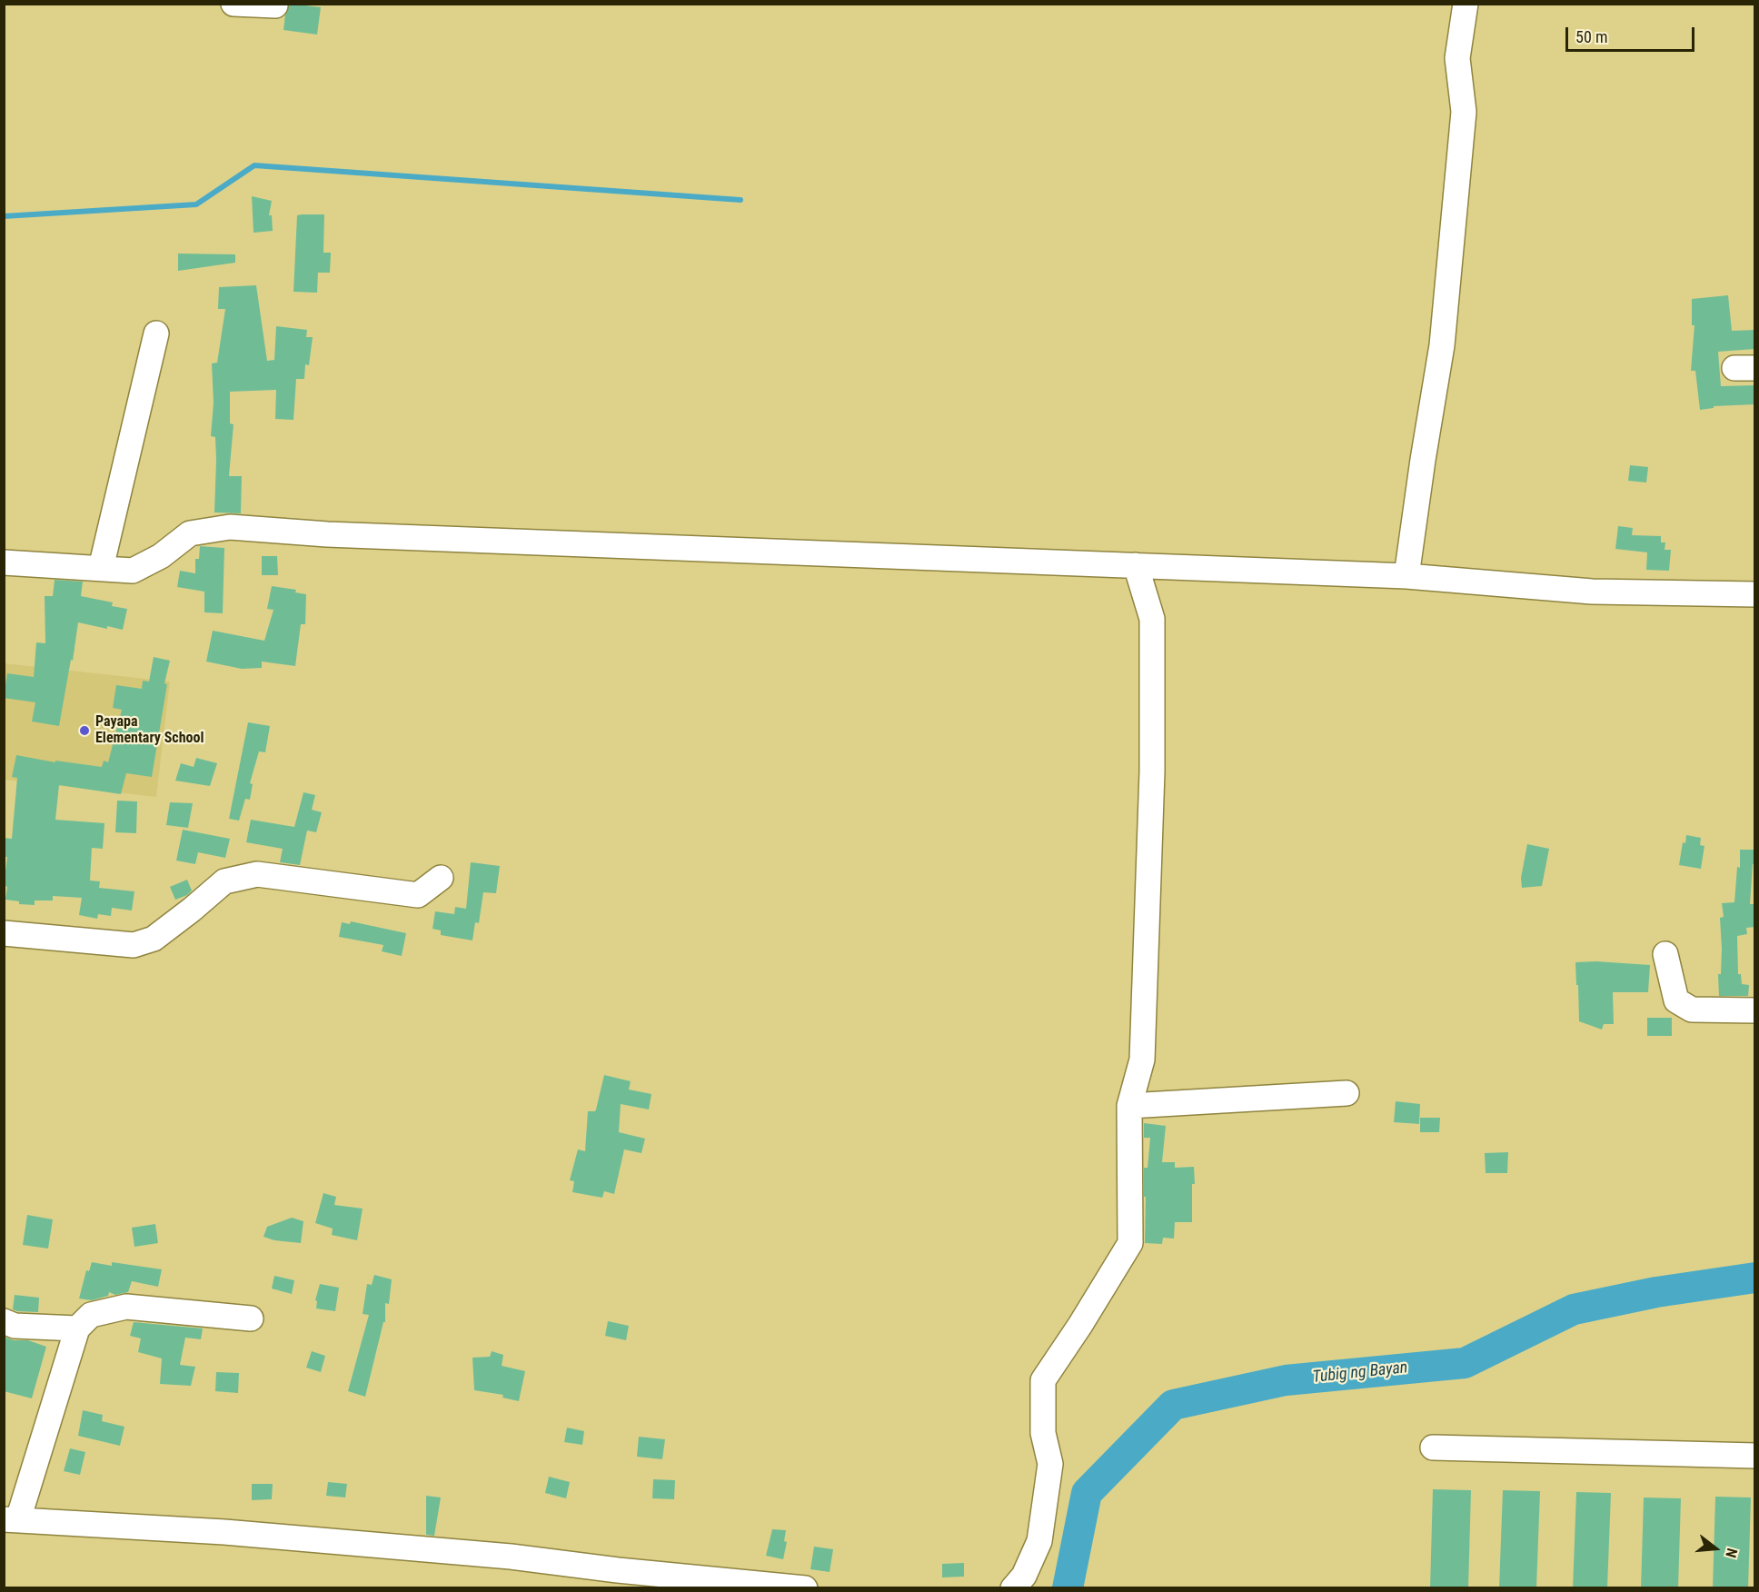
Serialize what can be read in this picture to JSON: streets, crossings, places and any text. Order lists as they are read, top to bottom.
{
  "water": ["Tubig ng Bayan"],
  "places": ["Payapa Elementary School"],
  "scale_bar": "50 m",
  "north": "right"
}
